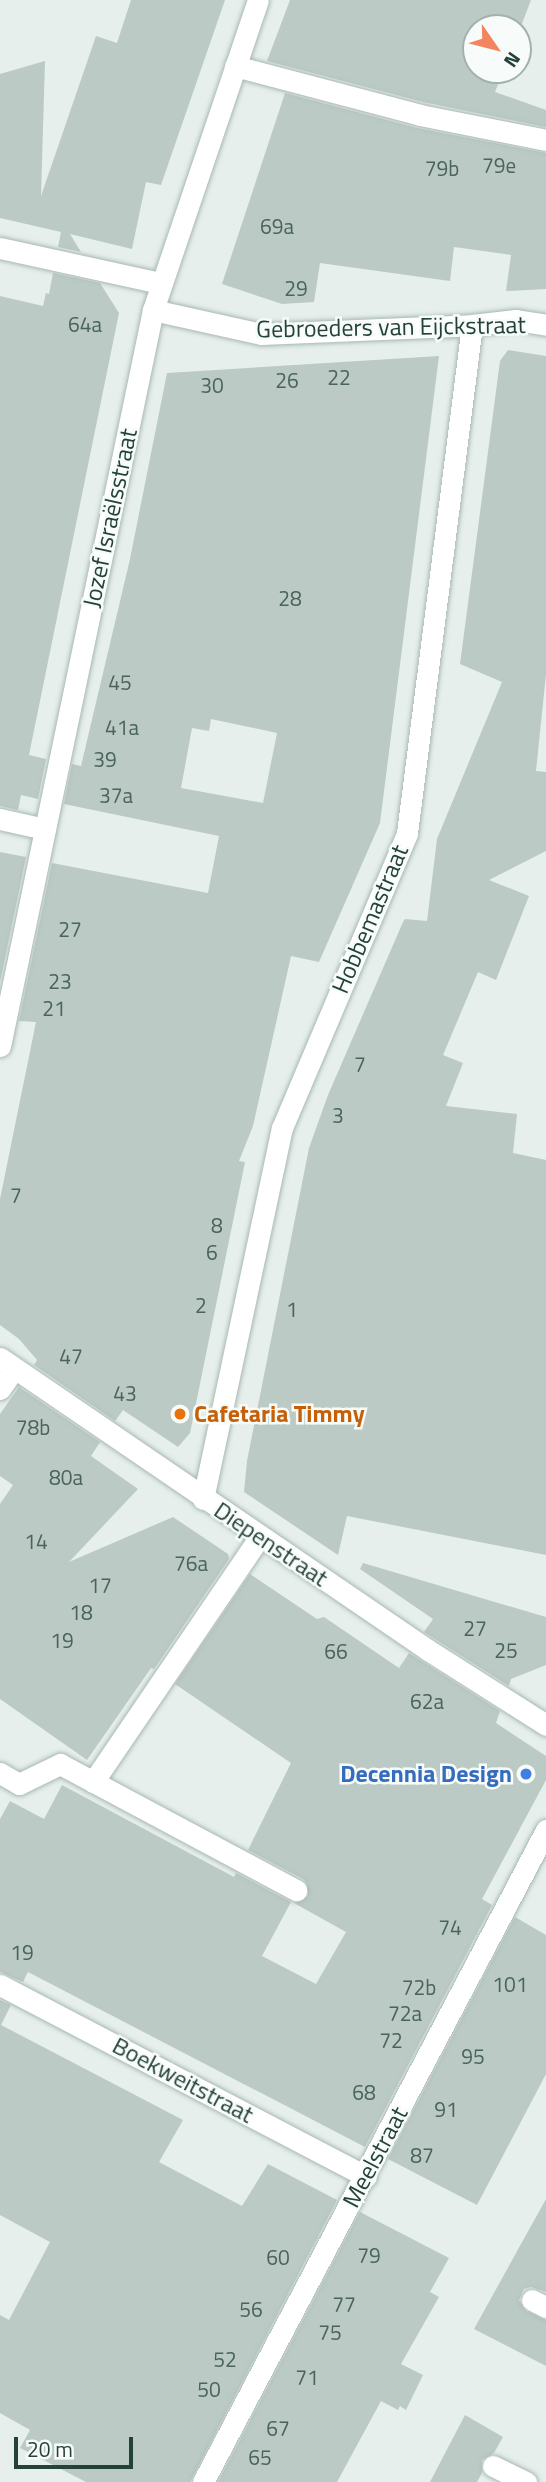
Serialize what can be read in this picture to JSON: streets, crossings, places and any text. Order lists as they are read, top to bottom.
{
  "streets": {
    "street": [
      "Gebroeders van Eijckstraat",
      "Jozef Israëlsstraat",
      "Hobbemastraat",
      "Diepenstraat",
      "Boekweitstraat",
      "Meelstraat"
    ]
  },
  "crossings": [
    ["Gebroeders van Eijckstraat", "Jozef Israëlsstraat"],
    ["Gebroeders van Eijckstraat", "Hobbemastraat"],
    ["Hobbemastraat", "Diepenstraat"],
    ["Boekweitstraat", "Meelstraat"]
  ],
  "places": ["Cafetaria Timmy", "Decennia Design"],
  "house_numbers": [
    "79e",
    "79b",
    "69a",
    "29",
    "64a",
    "22",
    "26",
    "30",
    "28",
    "45",
    "41a",
    "39",
    "37a",
    "27",
    "23",
    "21",
    "7",
    "3",
    "7",
    "8",
    "6",
    "2",
    "1",
    "47",
    "43",
    "78b",
    "80a",
    "14",
    "76a",
    "17",
    "18",
    "27",
    "19",
    "25",
    "66",
    "62a",
    "74",
    "19",
    "101",
    "72b",
    "72a",
    "72",
    "95",
    "68",
    "91",
    "87",
    "79",
    "60",
    "77",
    "56",
    "75",
    "52",
    "71",
    "50",
    "67",
    "65"
  ],
  "scale_bar": "20 m",
  "north": "bottom right"
}
